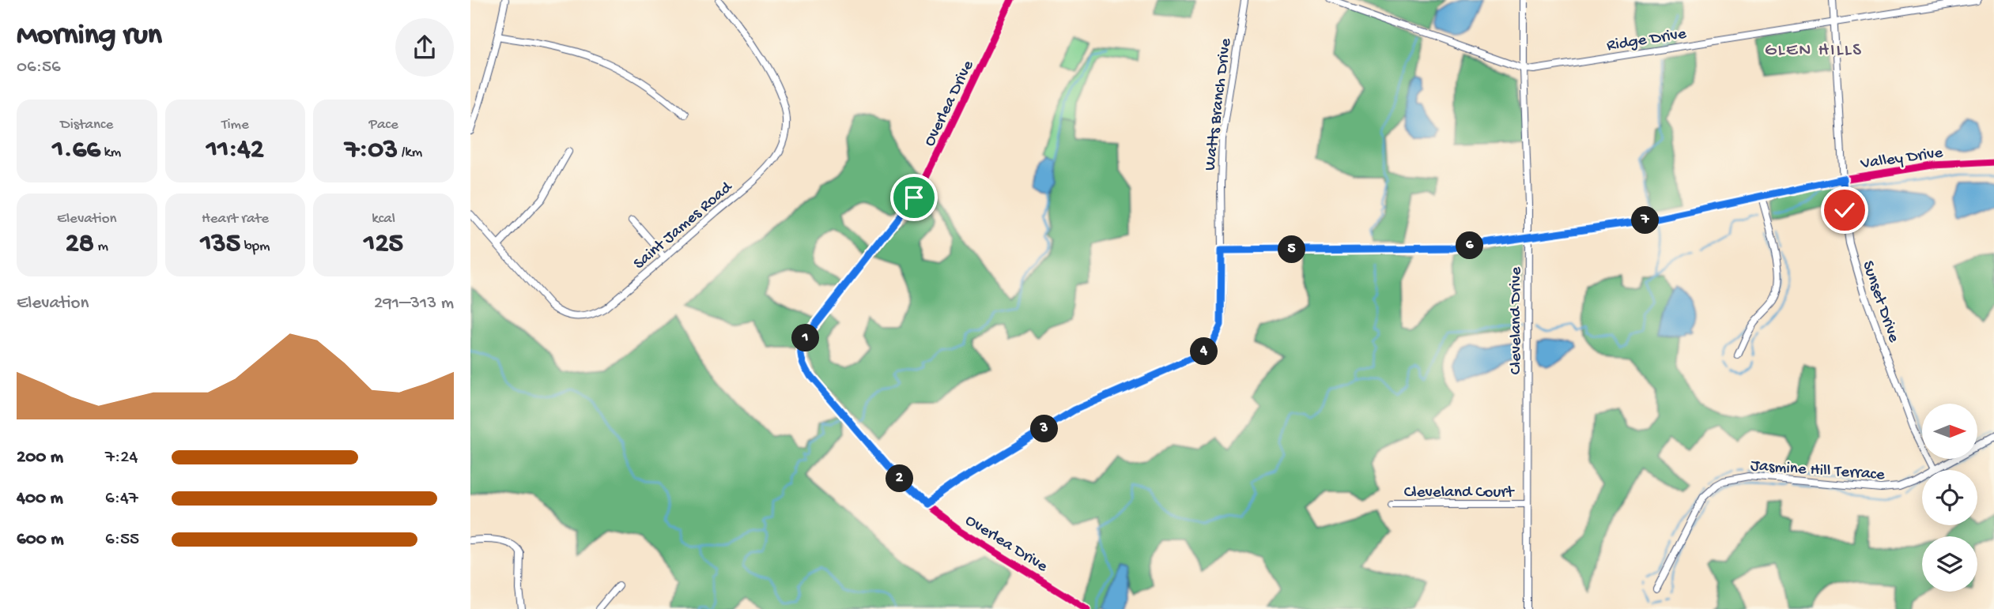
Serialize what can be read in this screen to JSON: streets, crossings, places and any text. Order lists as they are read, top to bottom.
{
  "streets": {
    "street": [
      "Ridge Drive",
      "Overlea Drive",
      "Watts Branch Drive",
      "Valley Drive",
      "Saint James Road",
      "Sunset Drive",
      "Cleveland Drive",
      "Jasmine Hill Terrace",
      "Cleveland Court"
    ]
  },
  "crossings": [
    ["Ridge Drive", "Sunset Drive"],
    ["Ridge Drive", "Cleveland Drive"],
    ["Overlea Drive", "Watts Branch Drive"],
    ["Watts Branch Drive", "Valley Drive"],
    ["Valley Drive", "Sunset Drive"],
    ["Valley Drive", "Cleveland Drive"],
    ["Sunset Drive", "Jasmine Hill Terrace"],
    ["Cleveland Drive", "Cleveland Court"]
  ],
  "districts": ["GLEN HILLS"],
  "north": "right",
  "page": {
    "heading": ["Morning run", "06:56"],
    "stats": [
      ["Distance", "1.66 km"],
      ["Time", "11:42"],
      ["Pace", "7:03 /km"],
      ["Elevation", "28 m"],
      ["Heart rate", "135 bpm"],
      ["kcal", "125"]
    ],
    "pins": [
      "7",
      "6",
      "5",
      "1",
      "4",
      "3",
      "2"
    ],
    "chart": ["Elevation", "291–313 m"],
    "list": [
      {
        "name": "200 m",
        "note": "7:24"
      },
      {
        "name": "400 m",
        "note": "6:47"
      },
      {
        "name": "600 m",
        "note": "6:55"
      }
    ]
  }
}
